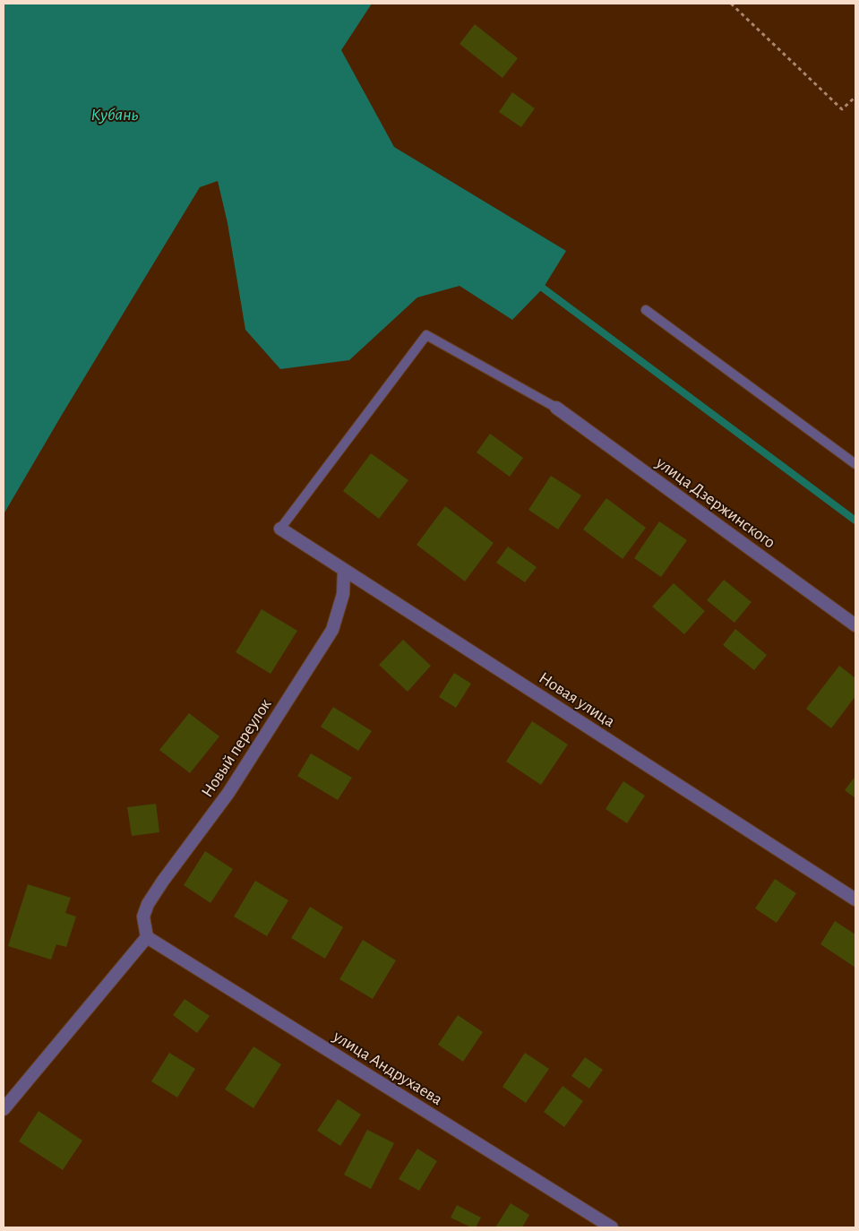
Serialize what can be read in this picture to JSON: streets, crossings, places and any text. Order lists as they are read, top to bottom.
{
  "streets": {
    "street": [
      "улица Дзержинского",
      "Новая улица",
      "Новый переулок",
      "улица Андрухаева"
    ]
  },
  "crossings": [
    ["Новая улица", "Новый переулок"],
    ["Новый переулок", "улица Андрухаева"]
  ],
  "water": ["Кубань"]
}
